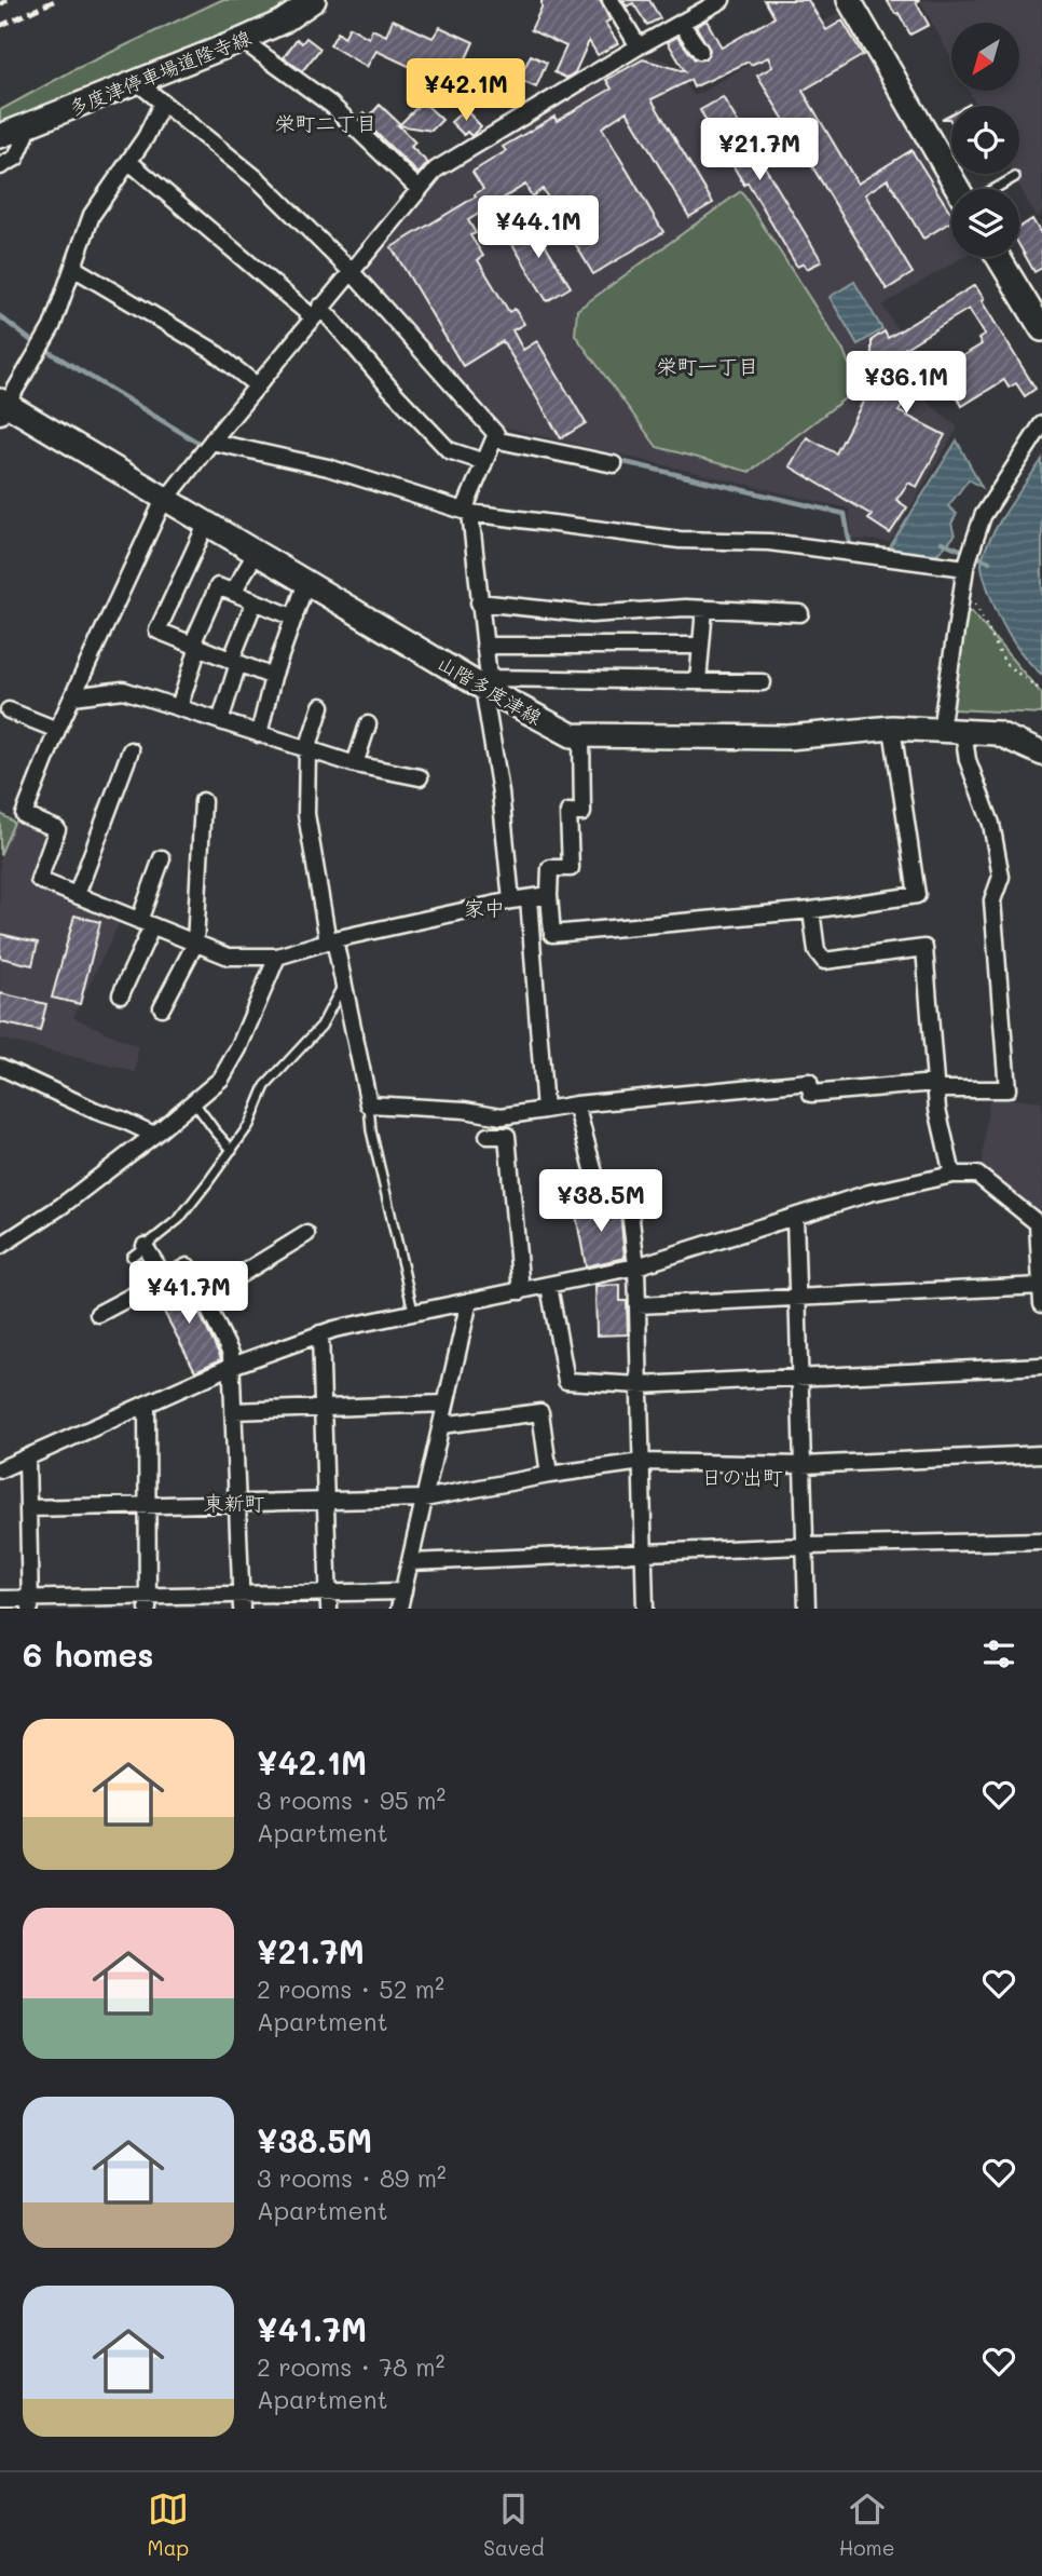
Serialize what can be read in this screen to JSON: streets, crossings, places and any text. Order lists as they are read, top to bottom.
{
  "streets": {
    "main road": ["多度津停車場道隆寺線", "山階多度津線"]
  },
  "districts": [
    "栄町二丁目",
    "栄町一丁目",
    "家中",
    "日の出町",
    "東新町"
  ],
  "north": "bottom left",
  "page": {
    "price": [
      "¥42.1M",
      "¥21.7M",
      "¥44.1M",
      "¥36.1M",
      "¥38.5M",
      "¥41.7M"
    ],
    "heading": "6 homes",
    "list": [
      {
        "name": "¥42.1M",
        "note": "3 rooms · 95 m² · Apartment"
      },
      {
        "name": "¥21.7M",
        "note": "2 rooms · 52 m² · Apartment"
      },
      {
        "name": "¥38.5M",
        "note": "3 rooms · 89 m² · Apartment"
      },
      {
        "name": "¥41.7M",
        "note": "2 rooms · 78 m² · Apartment"
      }
    ],
    "tabs": ["Map", "Saved", "Home"]
  }
}
